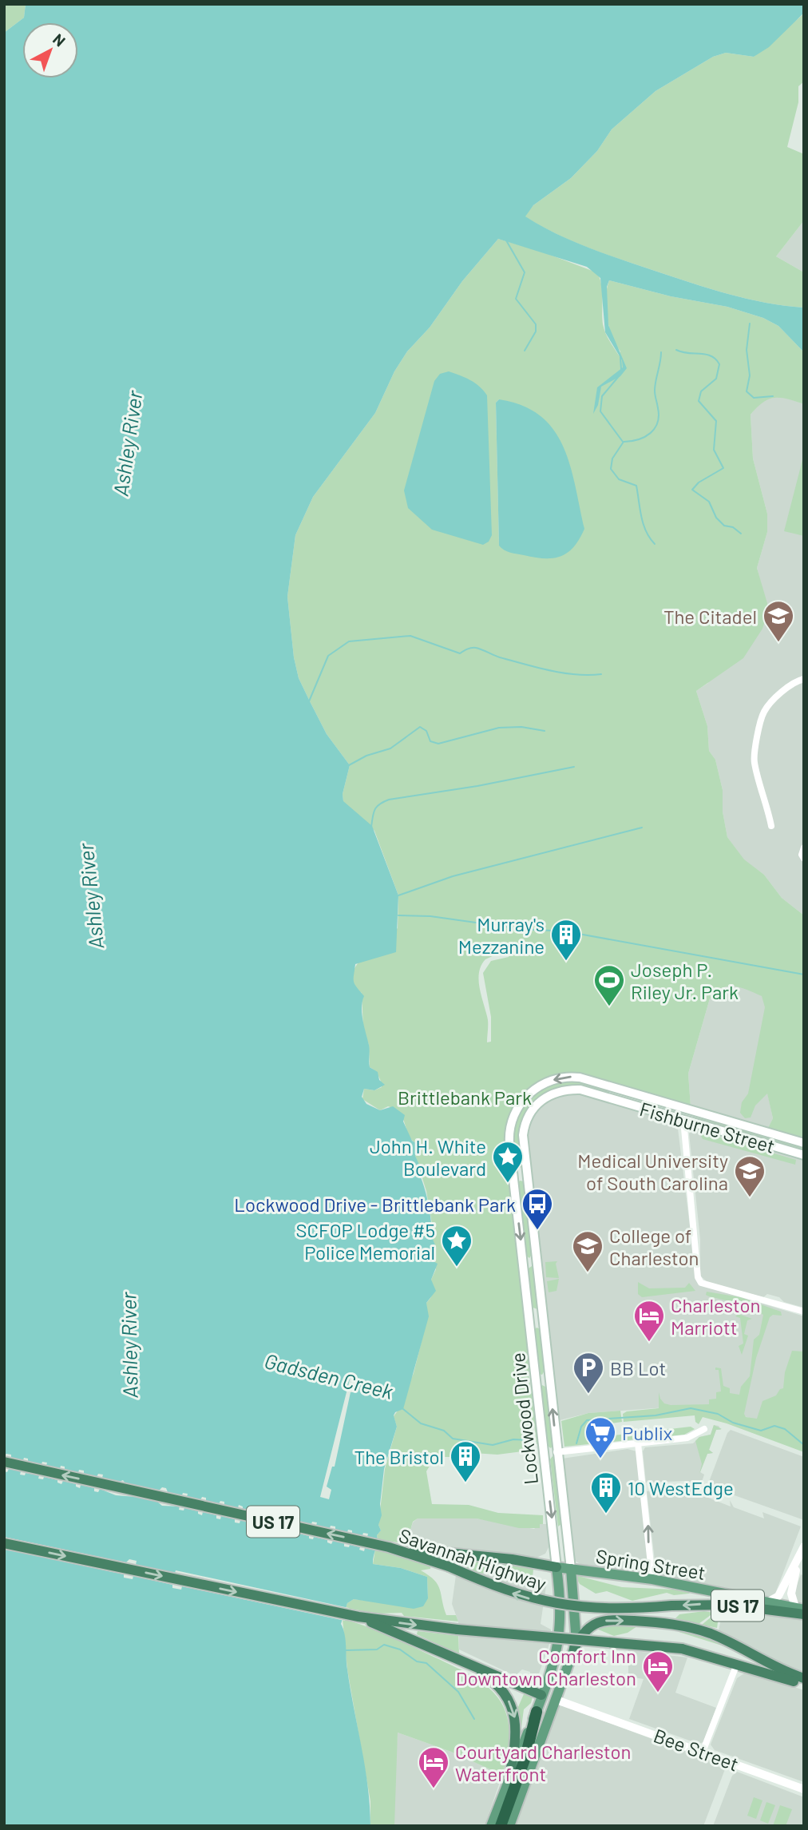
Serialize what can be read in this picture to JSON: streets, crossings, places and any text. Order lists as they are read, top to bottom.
{
  "streets": {
    "highway": ["US 17", "Savannah Highway"],
    "main road": ["Fishburne Street", "Lockwood Drive", "Spring Street"],
    "street": ["Bee Street"]
  },
  "crossings": [
    ["Fishburne Street", "Lockwood Drive"],
    ["Lockwood Drive", "Spring Street"],
    ["Lockwood Drive", "Bee Street"]
  ],
  "water": ["Ashley River", "Gadsden Creek"],
  "parks": ["Brittlebank Park"],
  "places": {
    "school or university": ["The Citadel", "Medical University of South Carolina", "College of Charleston"],
    "building": ["Murray's Mezzanine", "The Bristol", "10 WestEdge"],
    "sports": ["Joseph P. Riley Jr. Park"],
    "place": ["John H. White Boulevard", "SCFOP Lodge #5 Police Memorial"],
    "bus stop": ["Lockwood Drive - Brittlebank Park"],
    "hotel": ["Charleston Marriott", "Comfort Inn Downtown Charleston", "Courtyard Charleston Waterfront"],
    "parking": ["BB Lot"],
    "supermarket": ["Publix"]
  },
  "north": "top right"
}
